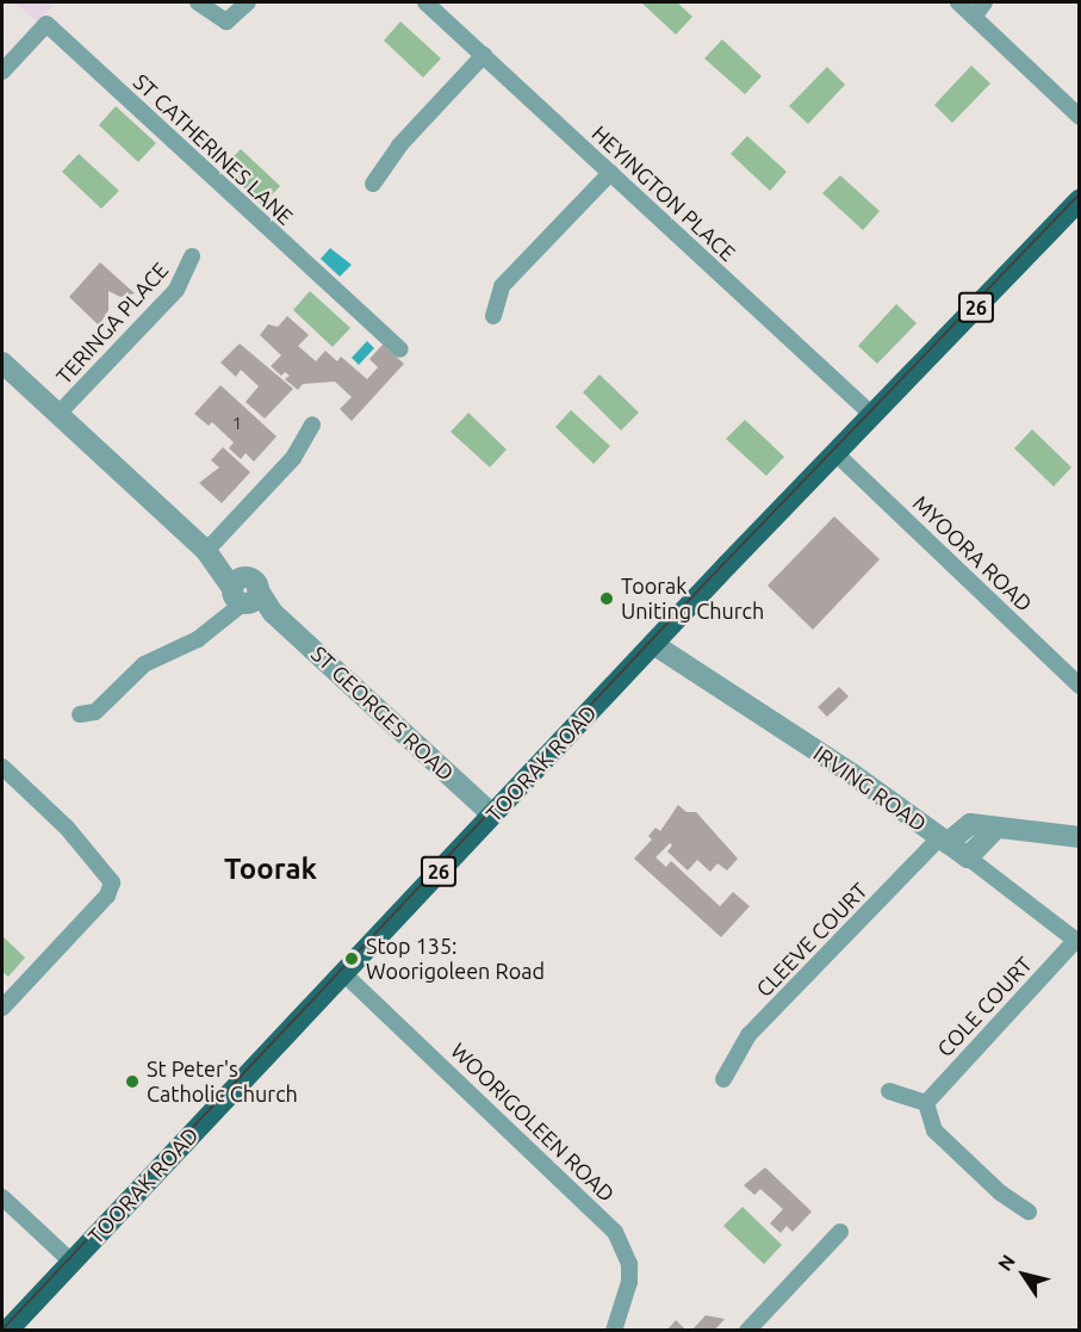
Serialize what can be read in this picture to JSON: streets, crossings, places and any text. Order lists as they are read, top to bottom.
{
  "streets": {
    "main road": ["26", "TOORAK ROAD"],
    "street": [
      "ST CATHERINES LANE",
      "HEYINGTON PLACE",
      "TERINGA PLACE",
      "MYOORA ROAD",
      "ST GEORGES ROAD",
      "IRVING ROAD",
      "CLEEVE COURT",
      "COLE COURT",
      "WOORIGOLEEN ROAD"
    ]
  },
  "crossings": [
    ["HEYINGTON PLACE", "TOORAK ROAD"],
    ["TERINGA PLACE", "ST GEORGES ROAD"],
    ["MYOORA ROAD", "TOORAK ROAD"],
    ["ST GEORGES ROAD", "TOORAK ROAD"],
    ["TOORAK ROAD", "IRVING ROAD"],
    ["TOORAK ROAD", "WOORIGOLEEN ROAD"],
    ["IRVING ROAD", "CLEEVE COURT"],
    ["IRVING ROAD", "COLE COURT"]
  ],
  "districts": ["Toorak"],
  "places": ["Toorak Uniting Church", "Stop 135: Woorigoleen Road", "St Peter's Catholic Church"],
  "house_numbers": ["1"],
  "north": "top left"
}
